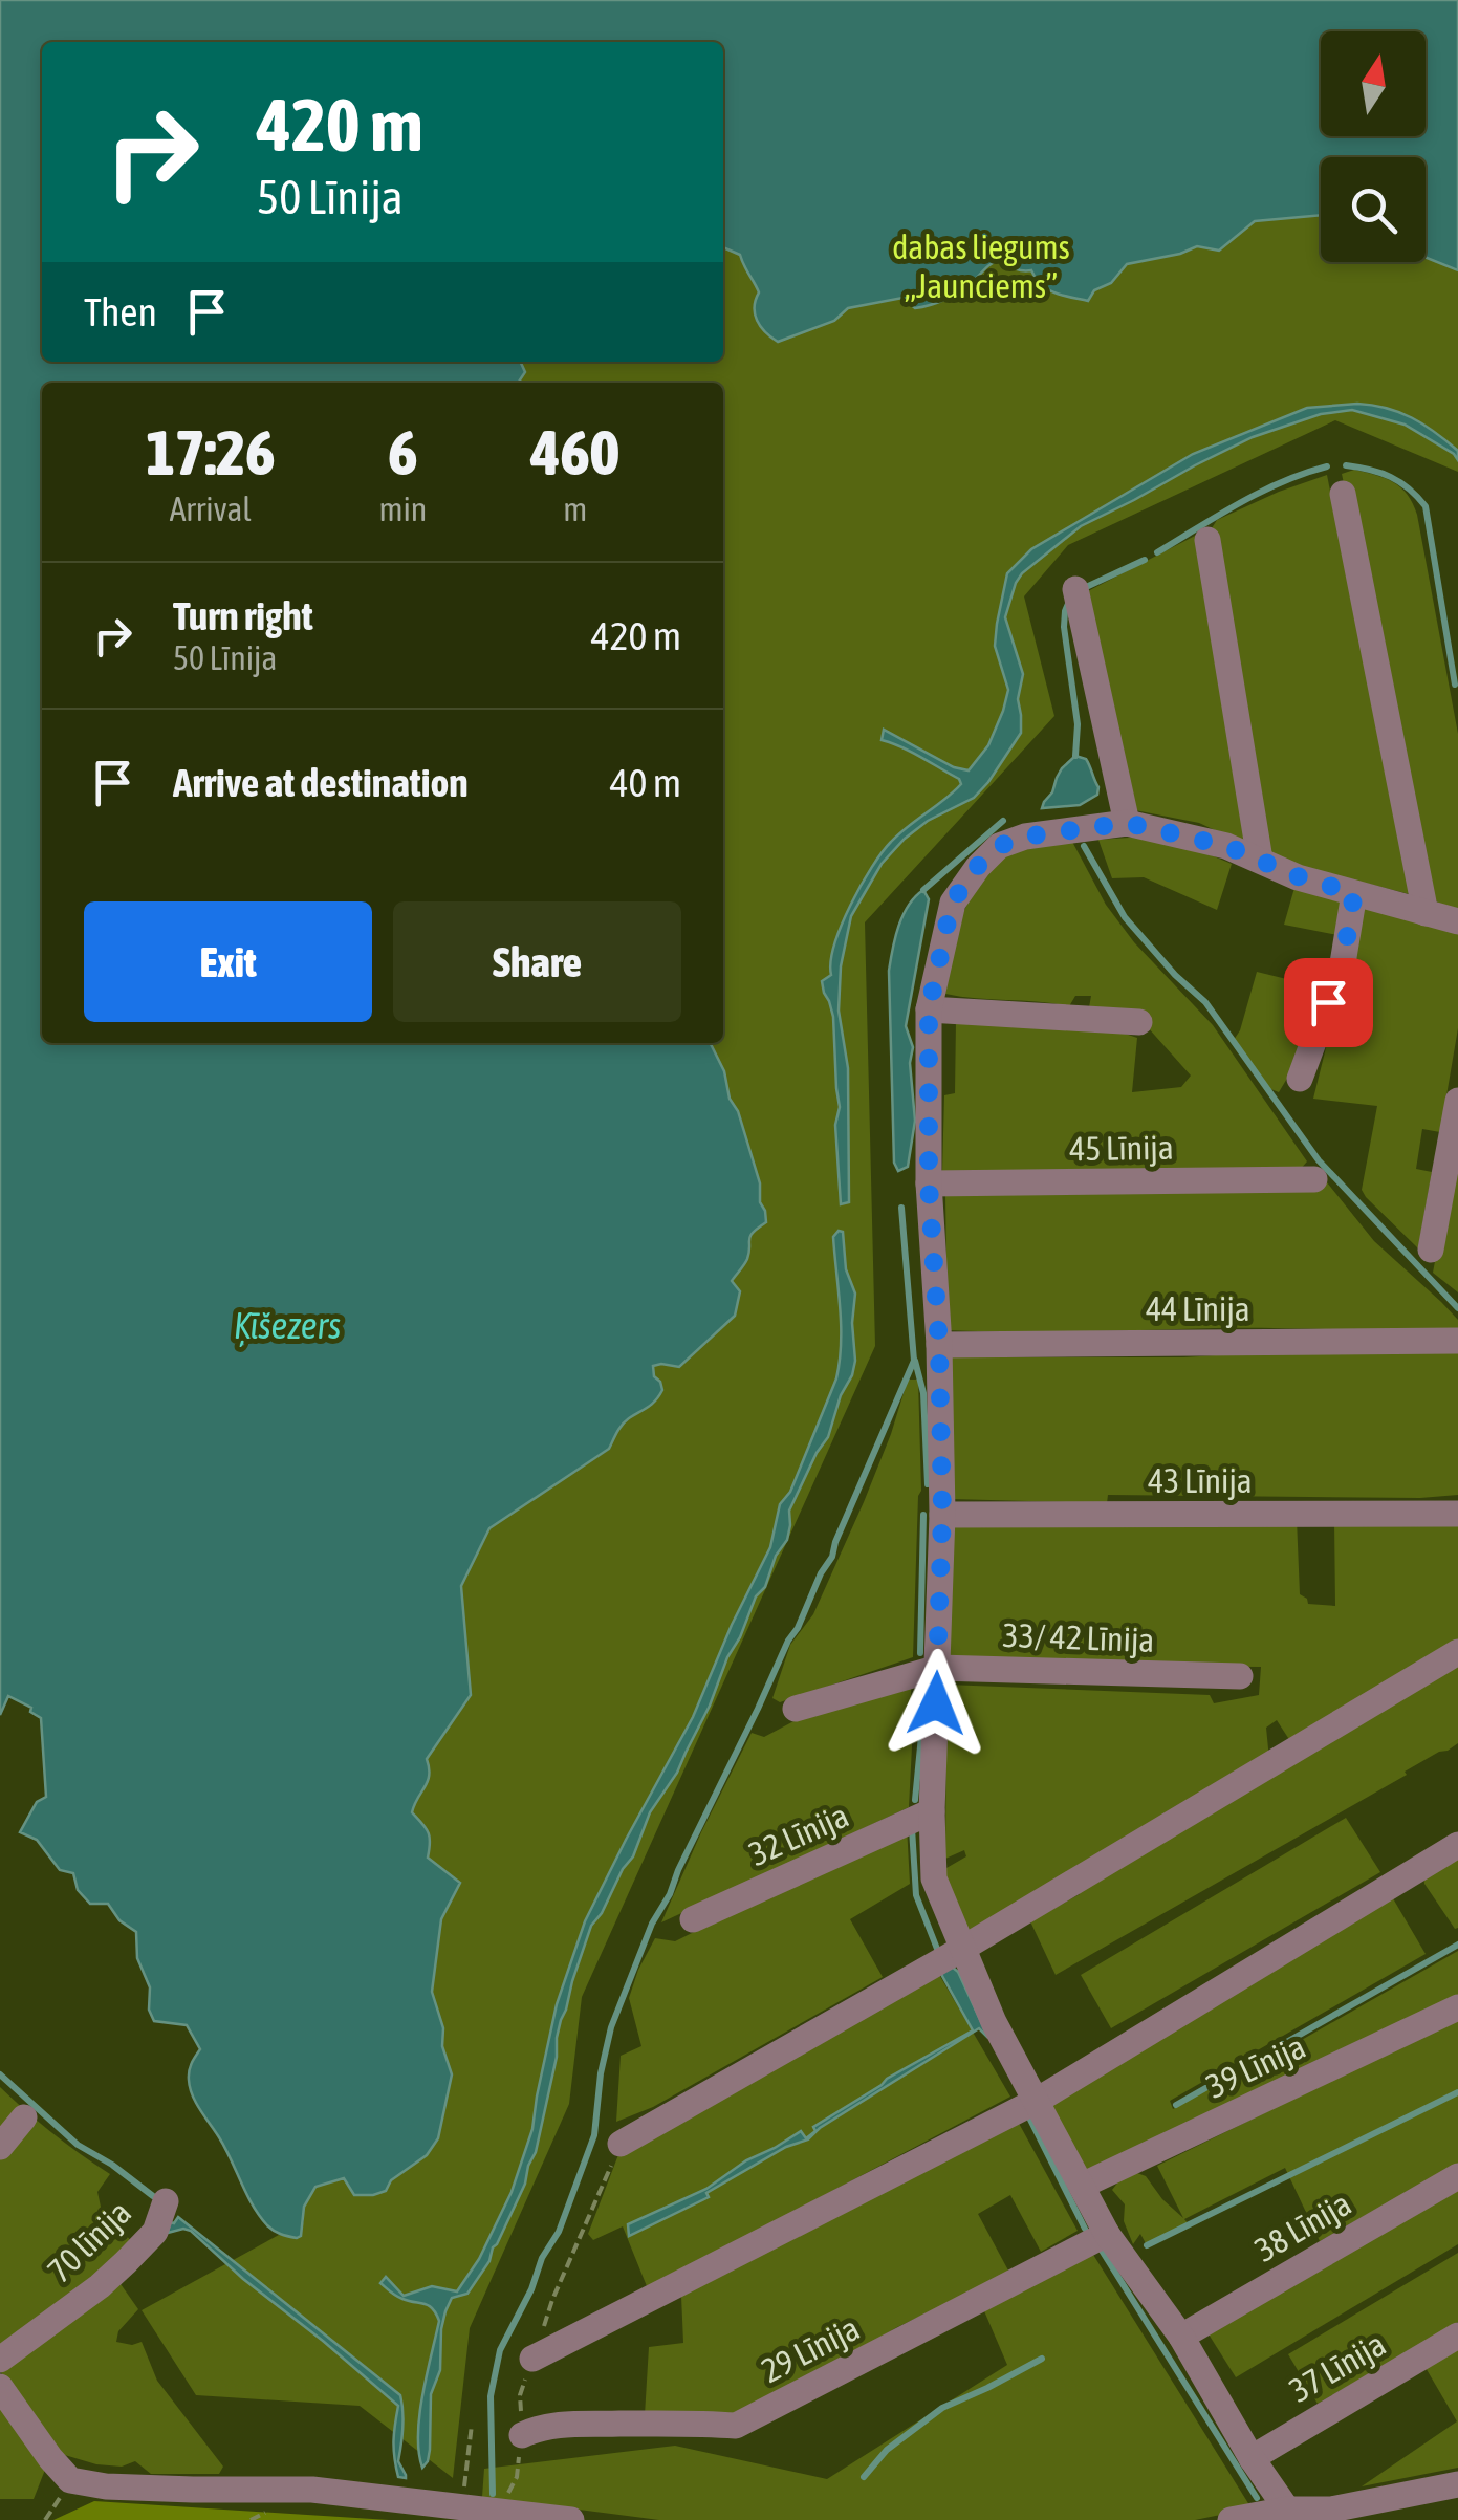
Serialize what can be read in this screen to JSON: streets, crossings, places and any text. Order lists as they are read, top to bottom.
{
  "streets": {
    "street": [
      "45 Līnija",
      "44 Līnija",
      "43 Līnija",
      "33/ 42 Līnija",
      "32 Līnija",
      "39 Līnija",
      "38 Līnija",
      "70 līnija",
      "29 Līnija",
      "37 Līnija"
    ]
  },
  "water": ["Ķīšezers"],
  "parks": ["dabas liegums „Jaunciems”"],
  "north": "top",
  "page": {
    "turn": ["420 m", "50 Līnija"],
    "then": "Then",
    "eta": [
      "17:26",
      "Arrival",
      "6",
      "min",
      "460",
      "m"
    ],
    "list": [
      {
        "name": "Turn right",
        "note": "50 Līnija",
        "value": "420 m"
      },
      {
        "name": "Arrive at destination",
        "value": "40 m"
      }
    ],
    "buttons": ["Exit", "Share"]
  }
}
